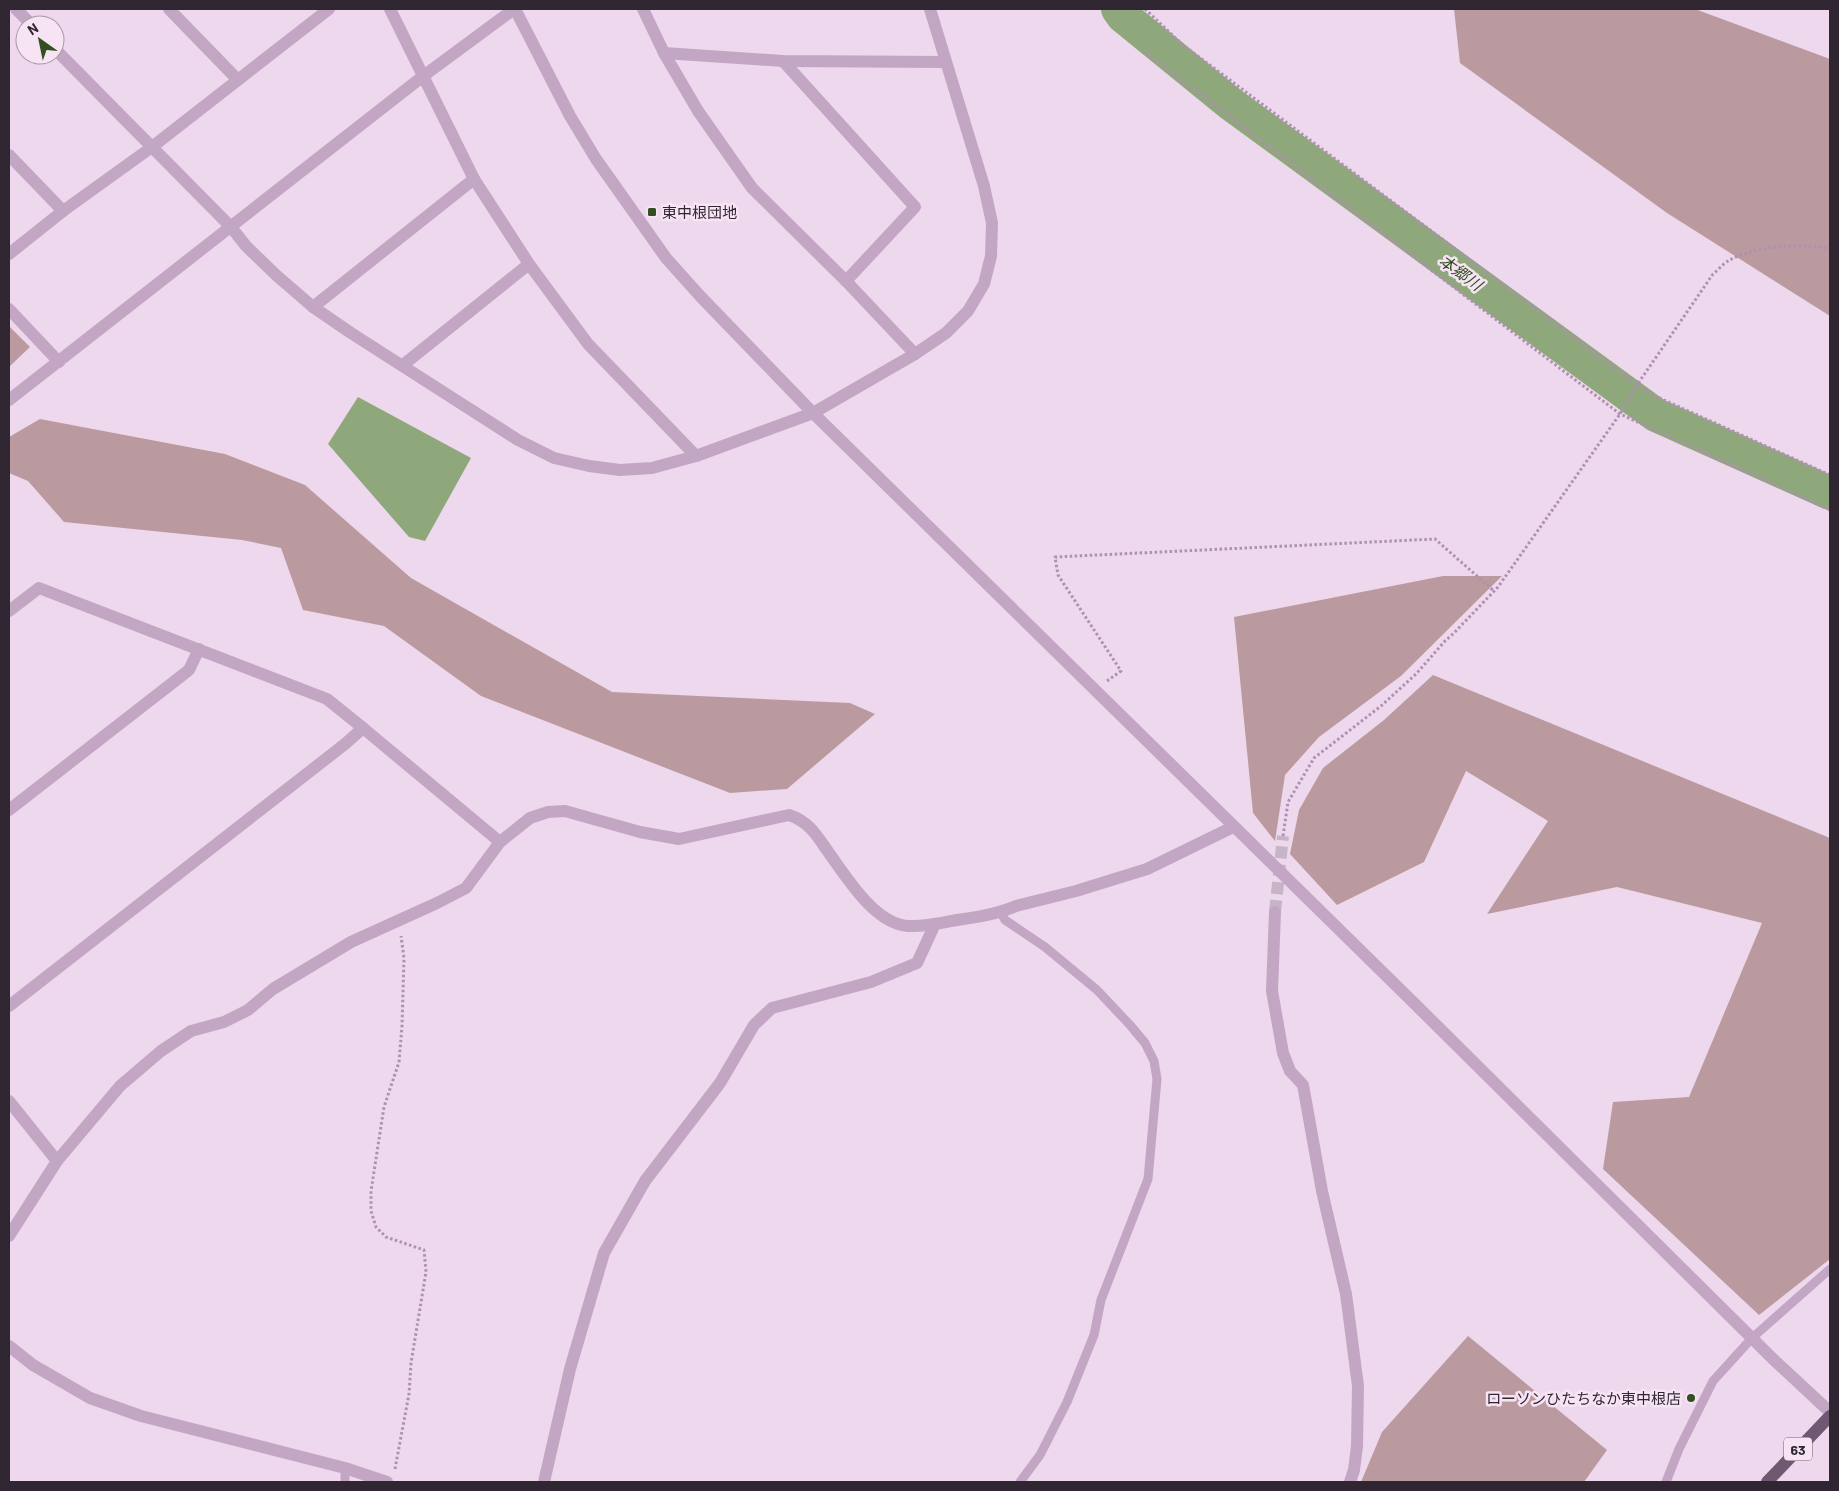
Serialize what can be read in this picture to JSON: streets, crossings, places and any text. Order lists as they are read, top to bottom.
{
  "streets": {
    "main road": ["63"]
  },
  "water": ["本郷川"],
  "places": {
    "transit": ["東中根団地"],
    "other": ["ローソンひたちなか東中根店"]
  },
  "north": "top left"
}
